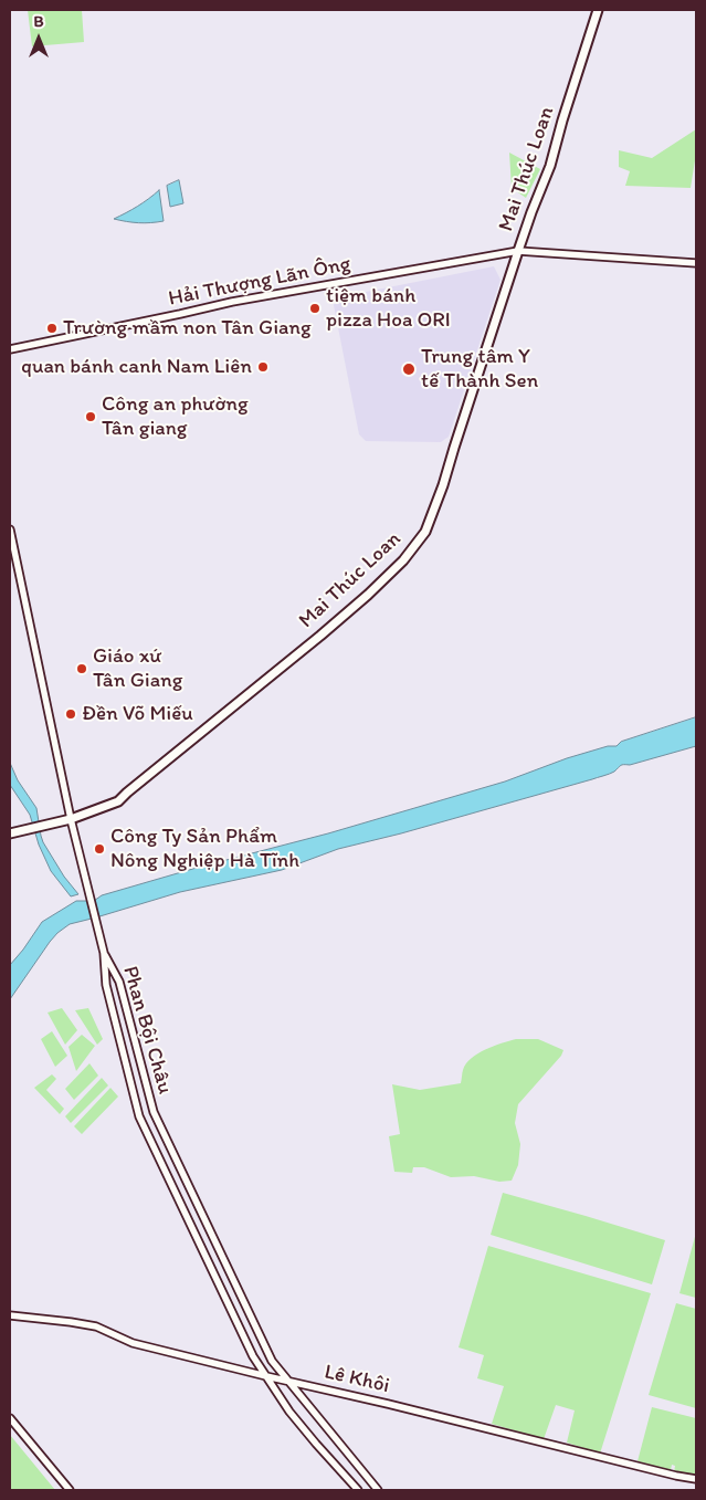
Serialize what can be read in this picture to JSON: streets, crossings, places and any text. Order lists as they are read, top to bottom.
{
  "streets": {
    "main road": ["Mai Thúc Loan"],
    "street": ["Hải Thượng Lãn Ông", "Phan Bội Châu", "Lê Khôi"]
  },
  "crossings": [
    ["Mai Thúc Loan", "Hải Thượng Lãn Ông"],
    ["Phan Bội Châu", "Lê Khôi"]
  ],
  "places": [
    "tiệm bánh pizza Hoa ORI",
    "Trường mầm non Tân Giang",
    "quan bánh canh Nam Liên",
    "Trung tâm Y tế Thành Sen",
    "Công an phường Tân giang",
    "Giáo xứ Tân Giang",
    "Đền Võ Miếu",
    "Công Ty Sản Phẩm Nông Nghiệp Hà Tĩnh"
  ],
  "north": "top"
}
